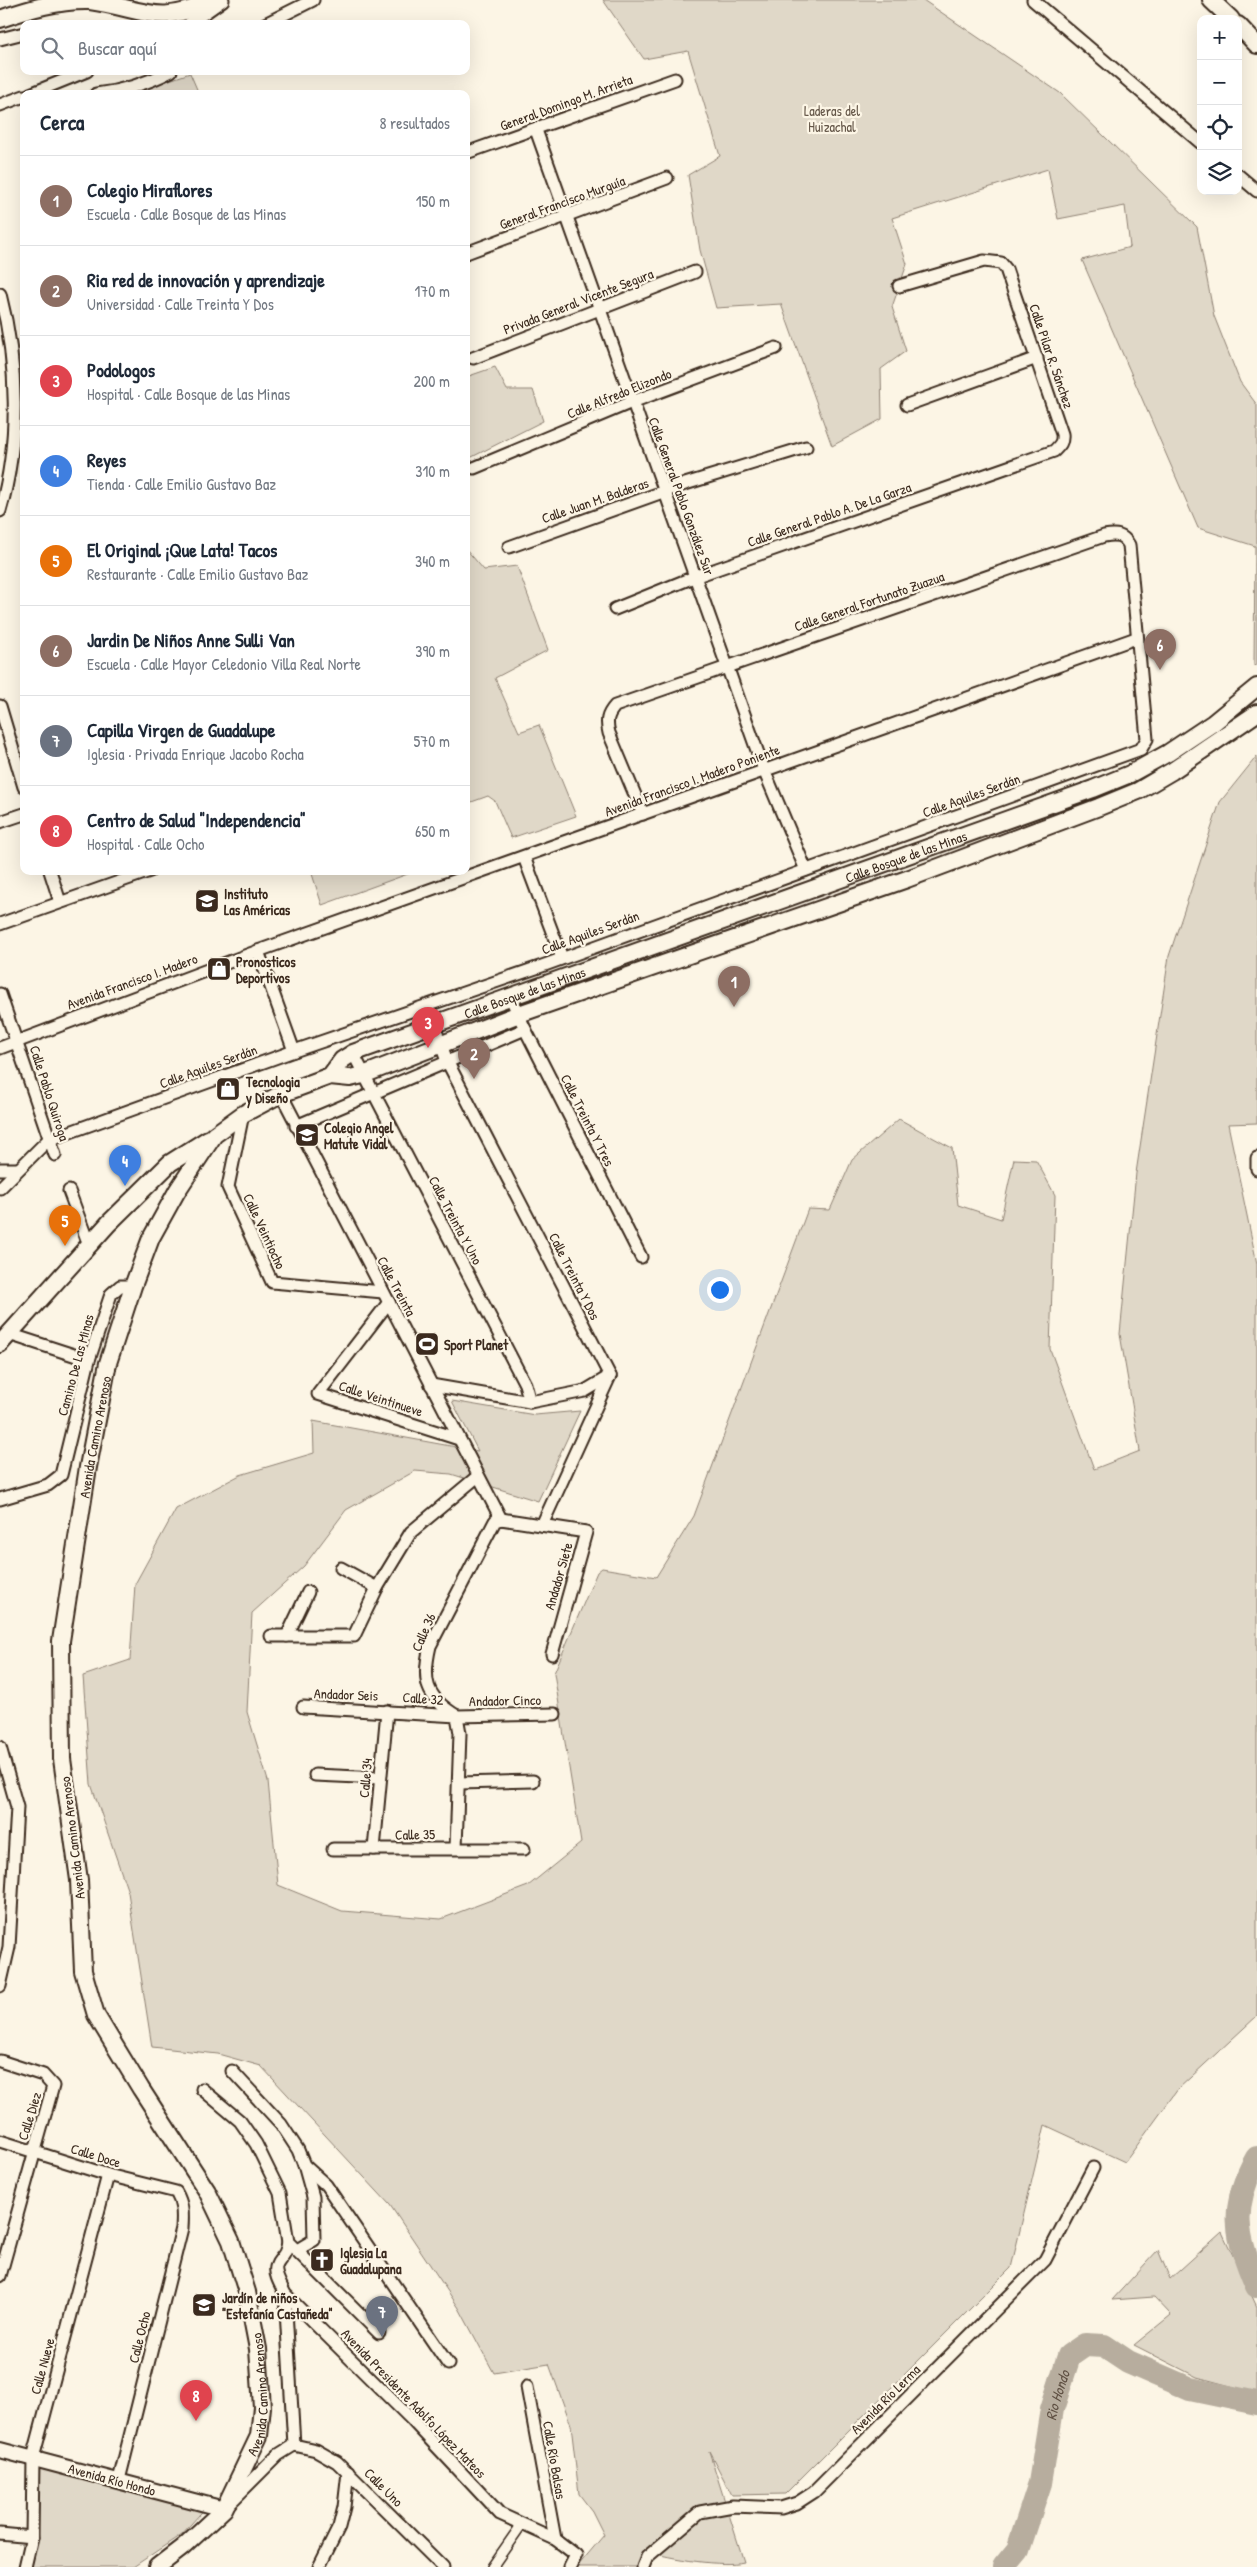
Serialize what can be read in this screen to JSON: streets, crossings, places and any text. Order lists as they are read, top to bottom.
{
  "streets": {
    "main road": ["Calle Bosque de las Minas", "Avenida Camino Arenoso"],
    "street": [
      "General Domingo M. Arrieta",
      "General Francisco Murguía",
      "Privada General Vicente Segura",
      "Calle Pilar R. Sánchez",
      "Calle Alfredo Elizondo",
      "Calle General Pablo González Sur",
      "Calle Juan M. Balderas",
      "Calle General Pablo A. De La Garza",
      "Calle General Fortunato Zuazua",
      "Avenida Francisco I. Madero Poniente",
      "Calle Aquiles Serdán",
      "Avenida Francisco I. Madero",
      "Calle Pablo Quiroga",
      "Calle Treinta Y Tres",
      "Calle Treinta Y Uno",
      "Calle Veintiocho",
      "Calle Treinta Y Dos",
      "Calle Treinta",
      "Camino De Las Minas",
      "Calle Veintinueve",
      "Andador Siete",
      "Calle 36",
      "Andador Seis",
      "Calle 32",
      "Andador Cinco",
      "Calle 34",
      "Calle 35",
      "Calle Diez",
      "Calle Doce",
      "Calle Ocho",
      "Calle Nueve",
      "Avenida Río Lerma",
      "Avenida Presidente Adolfo López Mateos",
      "Calle Río Balsas",
      "Avenida Río Hondo",
      "Calle Uno"
    ]
  },
  "crossings": [
    ["General Domingo M. Arrieta", "Calle General Pablo González Sur"],
    ["General Francisco Murguía", "Calle General Pablo González Sur"],
    ["Privada General Vicente Segura", "Calle General Pablo González Sur"],
    ["Calle Pilar R. Sánchez", "Calle General Pablo A. De La Garza"],
    ["Calle Alfredo Elizondo", "Calle General Pablo González Sur"],
    ["Calle General Pablo González Sur", "Calle Juan M. Balderas"],
    ["Calle General Pablo González Sur", "Calle General Pablo A. De La Garza"],
    ["Calle General Pablo González Sur", "Calle General Fortunato Zuazua"],
    ["Calle General Pablo González Sur", "Avenida Francisco I. Madero Poniente"],
    ["Calle General Pablo González Sur", "Calle Aquiles Serdán"],
    ["Calle General Fortunato Zuazua", "Avenida Francisco I. Madero Poniente"],
    ["Calle General Fortunato Zuazua", "Calle Aquiles Serdán"],
    ["Avenida Francisco I. Madero Poniente", "Calle Aquiles Serdán"],
    ["Avenida Francisco I. Madero Poniente", "Avenida Francisco I. Madero"],
    ["Calle Aquiles Serdán", "Calle Pablo Quiroga"],
    ["Calle Bosque de las Minas", "Calle Treinta Y Tres"],
    ["Calle Bosque de las Minas", "Calle Treinta Y Uno"],
    ["Calle Bosque de las Minas", "Calle Treinta Y Dos"],
    ["Calle Bosque de las Minas", "Avenida Camino Arenoso"],
    ["Avenida Francisco I. Madero", "Calle Pablo Quiroga"],
    ["Calle Veintiocho", "Calle Treinta"],
    ["Calle Veintiocho", "Calle Veintinueve"],
    ["Calle Veintiocho", "Avenida Camino Arenoso"],
    ["Calle Treinta", "Calle Veintinueve"],
    ["Calle Treinta", "Avenida Camino Arenoso"],
    ["Calle Treinta", "Andador Siete"],
    ["Calle Treinta", "Calle 36"],
    ["Camino De Las Minas", "Avenida Camino Arenoso"],
    ["Avenida Camino Arenoso", "Avenida Río Hondo"],
    ["Andador Siete", "Calle 36"],
    ["Calle 36", "Calle 32"],
    ["Calle 36", "Andador Cinco"],
    ["Andador Seis", "Calle 32"],
    ["Andador Seis", "Calle 34"],
    ["Calle 32", "Andador Cinco"],
    ["Calle 32", "Calle 34"],
    ["Calle 34", "Calle 35"],
    ["Calle Diez", "Calle Doce"],
    ["Calle Doce", "Calle Ocho"],
    ["Calle Doce", "Calle Nueve"],
    ["Calle Ocho", "Avenida Río Hondo"],
    ["Calle Nueve", "Avenida Río Hondo"],
    ["Avenida Presidente Adolfo López Mateos", "Calle Río Balsas"]
  ],
  "water": ["Rio Hondo"],
  "parks": ["Laderas del Huizachal"],
  "places": {
    "school or university": ["Instituto Las Américas", "Colegio Angel Matute Vidal", "Jardín de niños \"Estefanía Castañeda\""],
    "shop": ["Pronosticos Deportivos", "Tecnologia y Diseño"],
    "sports": ["Sport Planet"],
    "church": ["Iglesia La Guadalupana"]
  },
  "page": {
    "map_buttons": ["+", "−"],
    "search": "Buscar aquí",
    "heading": ["Cerca", "8 resultados"],
    "list": [
      {
        "mark": "1",
        "name": "Colegio Miraflores",
        "note": "Escuela · Calle Bosque de las Minas",
        "value": "150 m"
      },
      {
        "mark": "2",
        "name": "Ria red de innovación y aprendizaje",
        "note": "Universidad · Calle Treinta Y Dos",
        "value": "170 m"
      },
      {
        "mark": "3",
        "name": "Podologos",
        "note": "Hospital · Calle Bosque de las Minas",
        "value": "200 m"
      },
      {
        "mark": "4",
        "name": "Reyes",
        "note": "Tienda · Calle Emilio Gustavo Baz",
        "value": "310 m"
      },
      {
        "mark": "5",
        "name": "El Original ¡Que Lata! Tacos",
        "note": "Restaurante · Calle Emilio Gustavo Baz",
        "value": "340 m"
      },
      {
        "mark": "6",
        "name": "Jardin De Niños Anne Sulli Van",
        "note": "Escuela · Calle Mayor Celedonio Villa Real Norte",
        "value": "390 m"
      },
      {
        "mark": "7",
        "name": "Capilla Virgen de Guadalupe",
        "note": "Iglesia · Privada Enrique Jacobo Rocha",
        "value": "570 m"
      },
      {
        "mark": "8",
        "name": "Centro de Salud \"Independencia\"",
        "note": "Hospital · Calle Ocho",
        "value": "650 m"
      }
    ],
    "pins": [
      "6",
      "1",
      "3",
      "2",
      "4",
      "5",
      "7",
      "8"
    ]
  }
}
